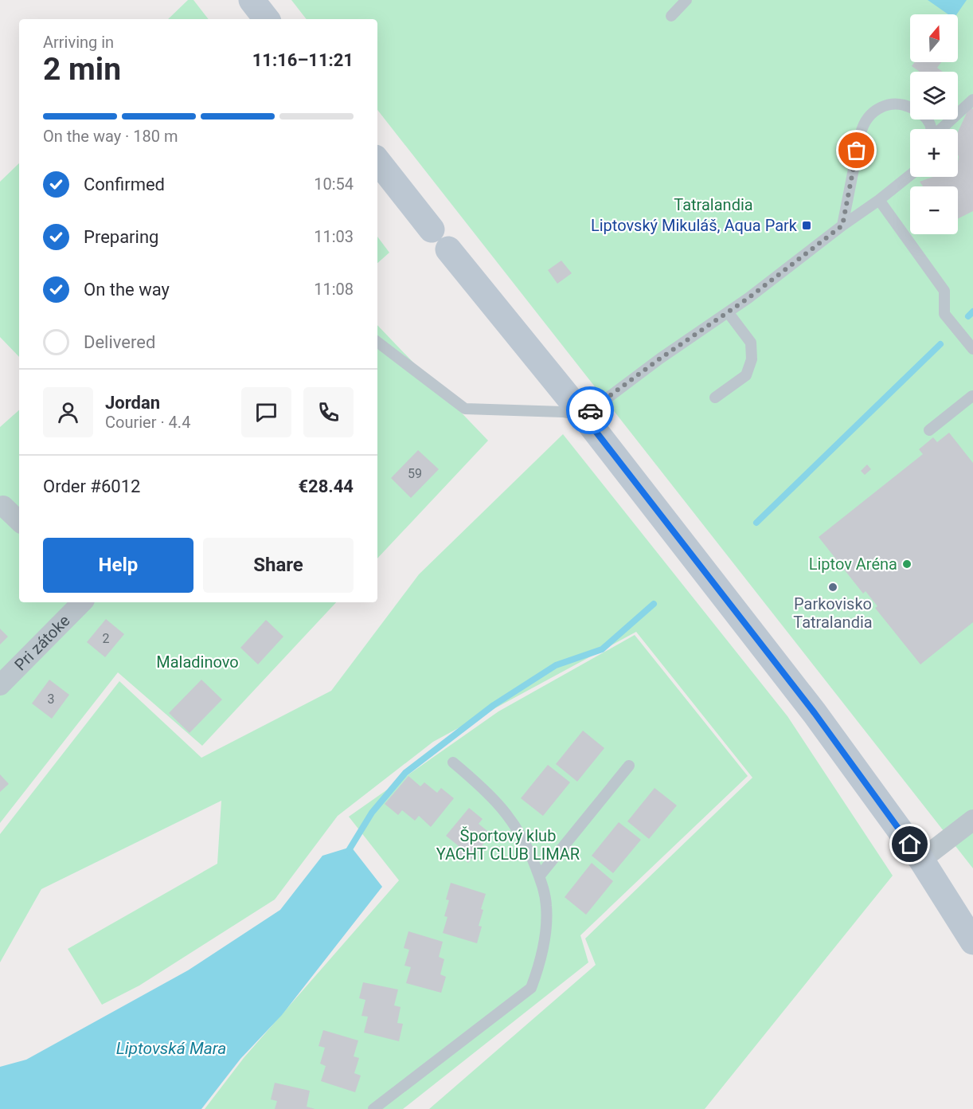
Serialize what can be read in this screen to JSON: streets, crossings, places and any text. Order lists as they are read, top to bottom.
{
  "streets": {
    "street": ["Pri zátoke"]
  },
  "water": ["Liptovská Mara"],
  "parks": ["Tatralandia", "Maladinovo", "Športový klub YACHT CLUB LIMAR"],
  "places": {
    "transit": ["Liptovský Mikuláš, Aqua Park"],
    "other": ["Liptov Aréna", "Parkovisko Tatralandia"]
  },
  "house_numbers": ["59", "2", "3"],
  "north": "top",
  "page": {
    "map_buttons": ["+", "−"],
    "heading": ["2 min", "Arriving in", "11:16–11:21"],
    "panel": [
      "Jordan",
      "Courier · 4.4",
      "Order #6012",
      "€28.44"
    ],
    "bar": "On the way · 180 m",
    "list": [
      ["Confirmed", "10:54"],
      ["Preparing", "11:03"],
      ["On the way", "11:08"],
      "Delivered"
    ],
    "buttons": ["Help", "Share"]
  }
}
